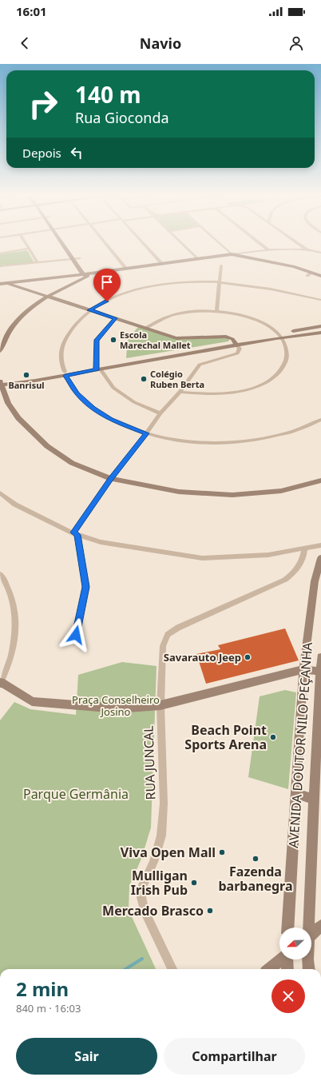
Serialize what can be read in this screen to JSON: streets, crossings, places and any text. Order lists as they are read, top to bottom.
{
  "streets": {
    "main road": ["AVENIDA DOUTOR NILO PEÇANHA"],
    "street": ["RUA JUNCAL"]
  },
  "parks": ["Praça Conselheiro Josino", "Parque Germânia"],
  "places": [
    "Escola Marechal Mallet",
    "Banrisul",
    "Colégio Ruben Berta",
    "Savarauto Jeep",
    "Beach Point Sports Arena",
    "Viva Open Mall",
    "Fazenda barbanegra",
    "Mulligan Irish Pub",
    "Mercado Brasco"
  ],
  "north": "left",
  "page": {
    "status": "16:01",
    "header": "Navio",
    "turn": ["140 m", "Rua Gioconda"],
    "then": "Depois",
    "heading": ["2 min", "840 m · 16:03"],
    "buttons": ["Sair", "Compartilhar"]
  }
}
